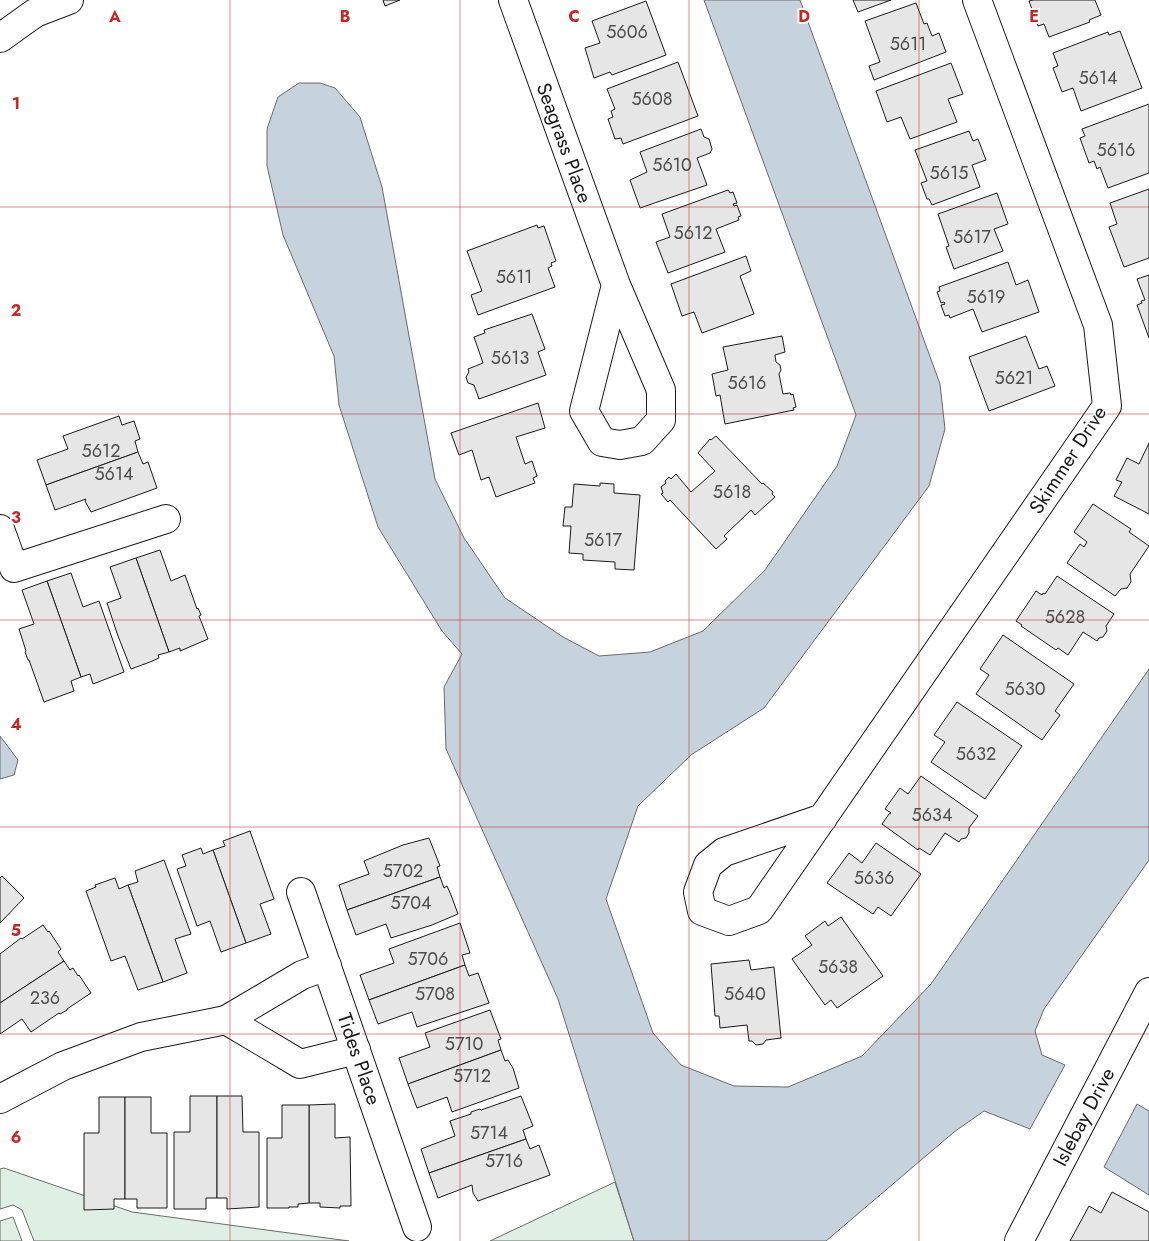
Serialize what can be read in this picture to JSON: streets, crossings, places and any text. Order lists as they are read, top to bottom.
{
  "streets": {
    "street": [
      "Seagrass Place",
      "Skimmer Drive",
      "Tides Place",
      "Islebay Drive"
    ]
  },
  "house_numbers": [
    "5606",
    "5611",
    "5614",
    "5608",
    "5616",
    "5610",
    "5615",
    "5612",
    "5617",
    "5611",
    "5619",
    "5613",
    "5621",
    "5616",
    "5612",
    "5614",
    "5618",
    "5617",
    "5628",
    "5630",
    "5632",
    "5634",
    "5702",
    "5636",
    "5704",
    "5706",
    "5638",
    "5708",
    "5640",
    "236",
    "5710",
    "5712",
    "5714",
    "5716"
  ],
  "grid": {
    "columns": [
      "A",
      "B",
      "C",
      "D",
      "E"
    ],
    "rows": [
      "1",
      "2",
      "3",
      "4",
      "5",
      "6"
    ]
  }
}
